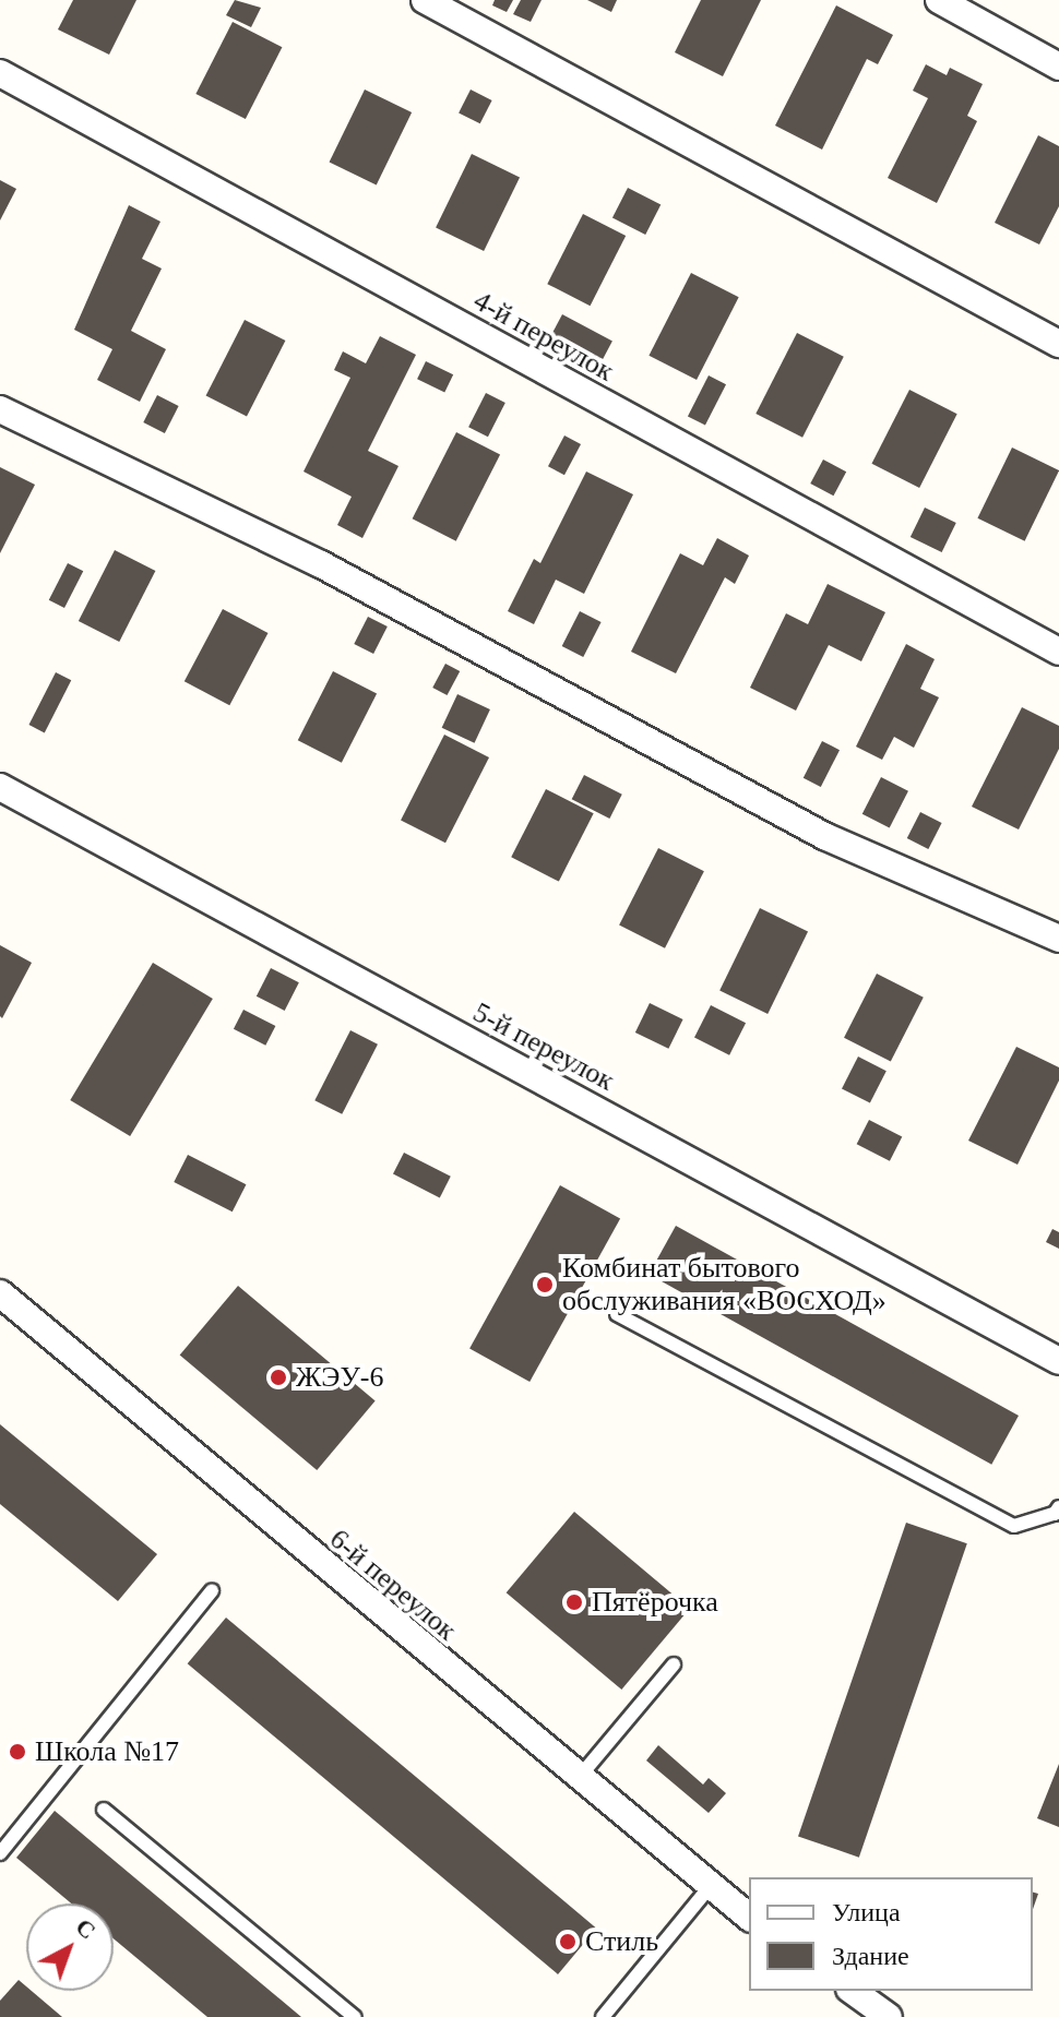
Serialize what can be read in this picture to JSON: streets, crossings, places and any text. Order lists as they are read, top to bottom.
{
  "streets": {
    "street": ["4-й переулок", "5-й переулок", "6-й переулок"]
  },
  "places": [
    "Комбинат бытового обслуживания «ВОСХОД»",
    "ЖЭУ-6",
    "Пятёрочка",
    "Школа №17",
    "Стиль"
  ],
  "legend": ["Улица", "Здание"],
  "north": "top right"
}
